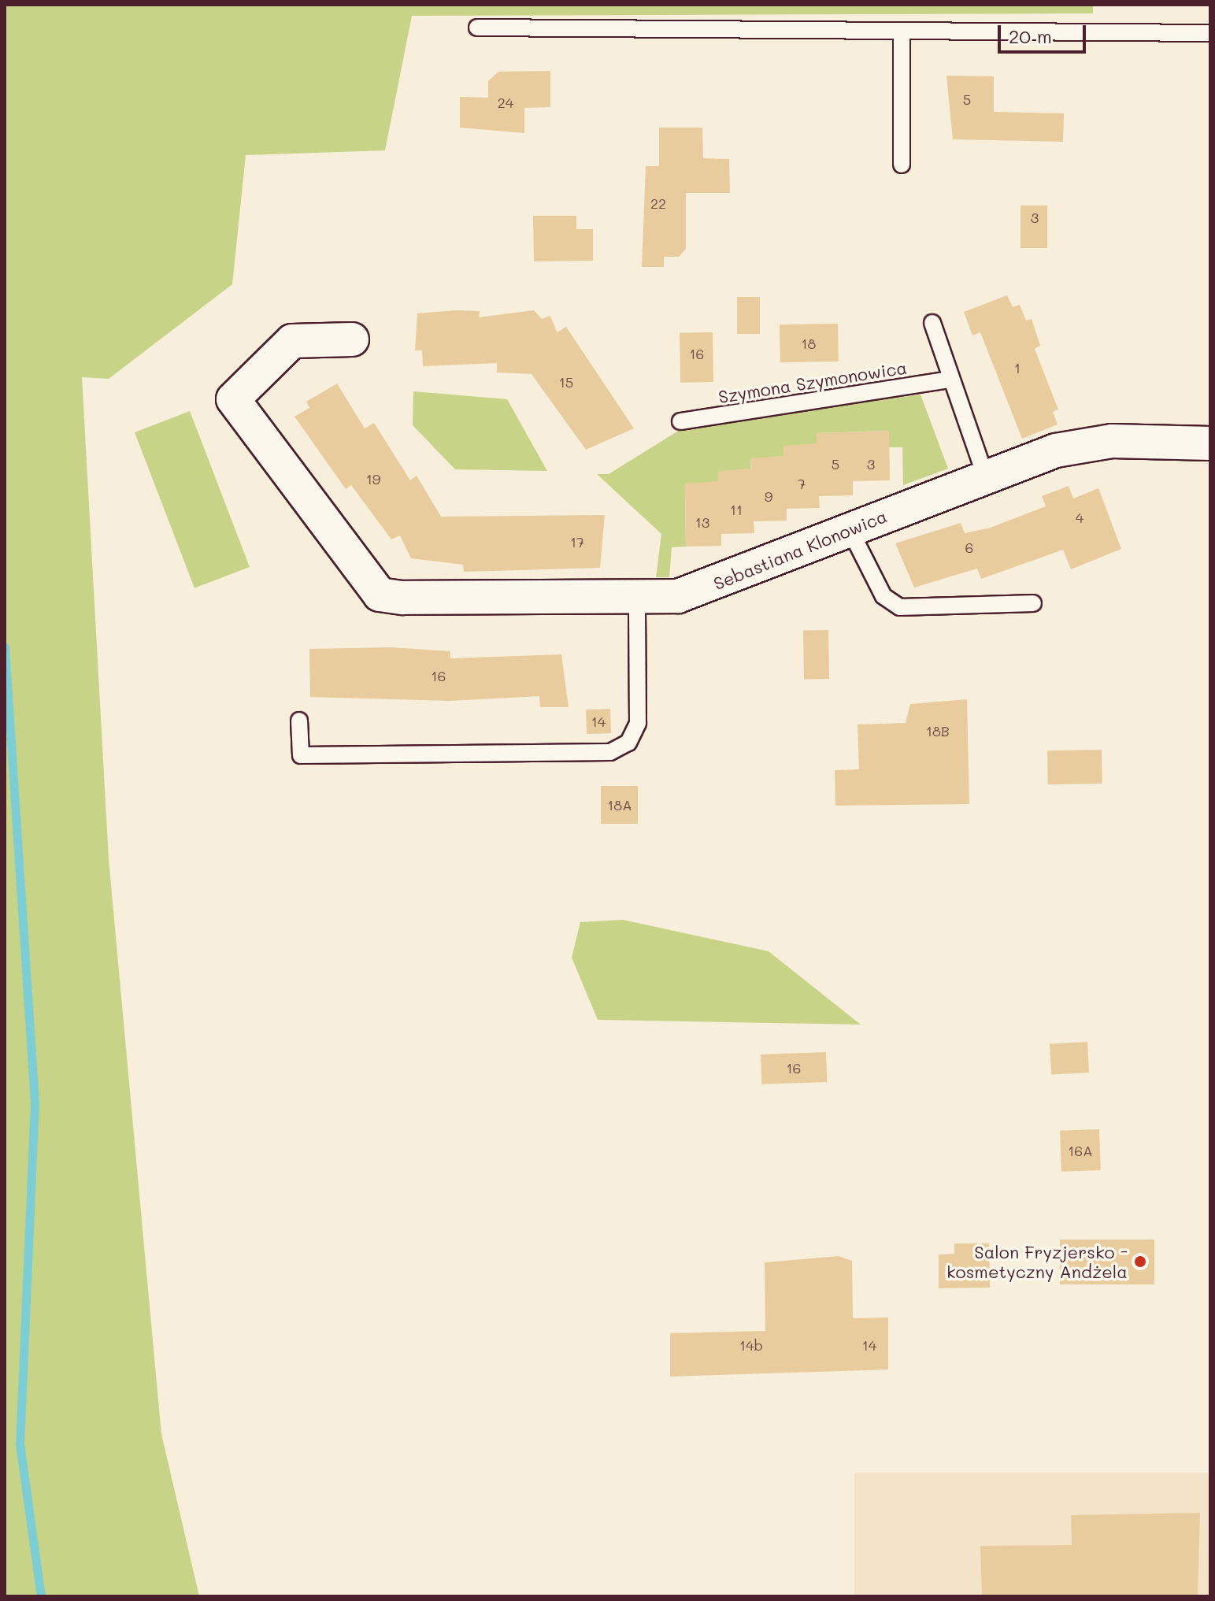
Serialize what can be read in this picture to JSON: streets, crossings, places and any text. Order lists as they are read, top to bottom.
{
  "streets": {
    "street": ["Sebastiana Klonowica"],
    "lane": ["Szymona Szymonowica"]
  },
  "places": ["Salon Fryzjersko - kosmetyczny Andżela"],
  "house_numbers": [
    "5",
    "24",
    "22",
    "3",
    "18",
    "16",
    "1",
    "15",
    "5",
    "3",
    "19",
    "7",
    "9",
    "11",
    "4",
    "13",
    "17",
    "6",
    "16",
    "14",
    "18B",
    "18A",
    "16",
    "16A",
    "14b",
    "14"
  ],
  "scale_bar": "20 m"
}
